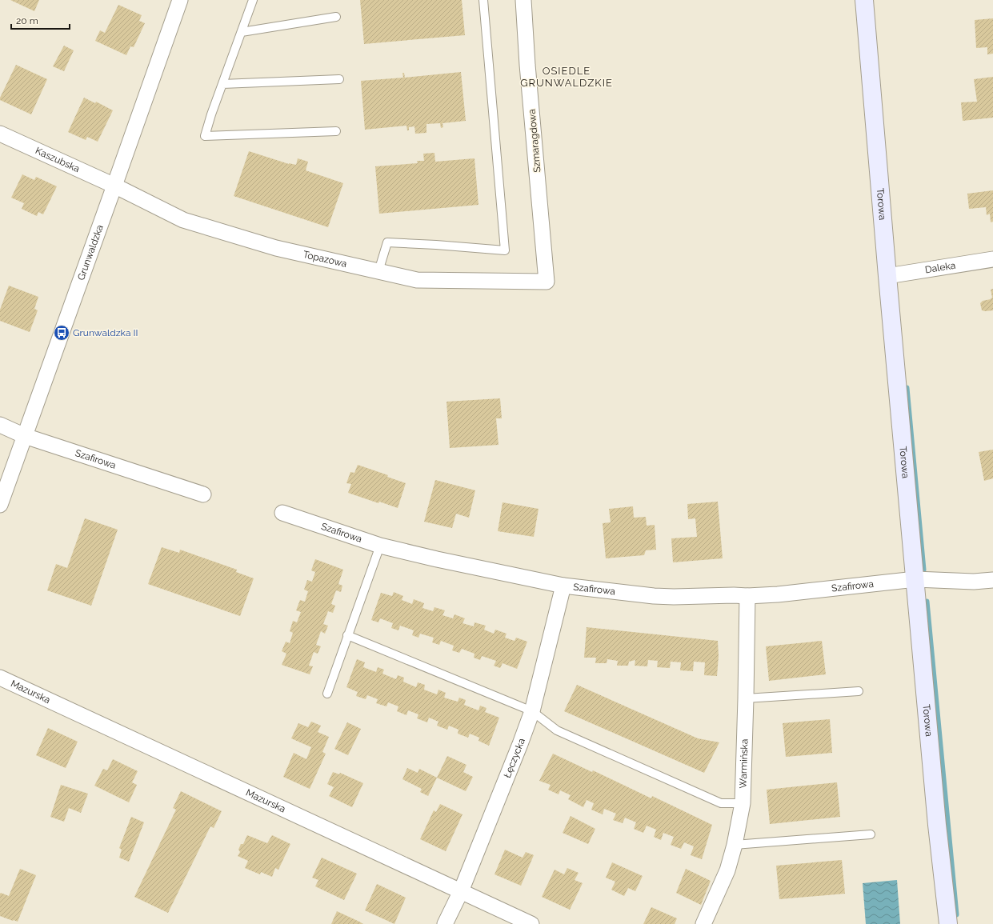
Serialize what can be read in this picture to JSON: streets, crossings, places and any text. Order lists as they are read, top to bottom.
{
  "streets": {
    "street": [
      "Szmaragdowa",
      "Kaszubska",
      "Torowa",
      "Grunwaldzka",
      "Topazowa",
      "Daleka",
      "Szafirowa",
      "Mazurska",
      "Łęczycka",
      "Warmińska"
    ]
  },
  "crossings": [
    ["Szmaragdowa", "Topazowa"],
    ["Kaszubska", "Grunwaldzka"],
    ["Kaszubska", "Topazowa"],
    ["Torowa", "Daleka"],
    ["Torowa", "Szafirowa"],
    ["Grunwaldzka", "Topazowa"],
    ["Grunwaldzka", "Szafirowa"],
    ["Szafirowa", "Łęczycka"],
    ["Szafirowa", "Warmińska"],
    ["Mazurska", "Łęczycka"]
  ],
  "districts": ["OSIEDLE GRUNWALDZKIE"],
  "places": {
    "bus stop": ["Grunwaldzka II"]
  },
  "scale_bar": "20 m"
}
